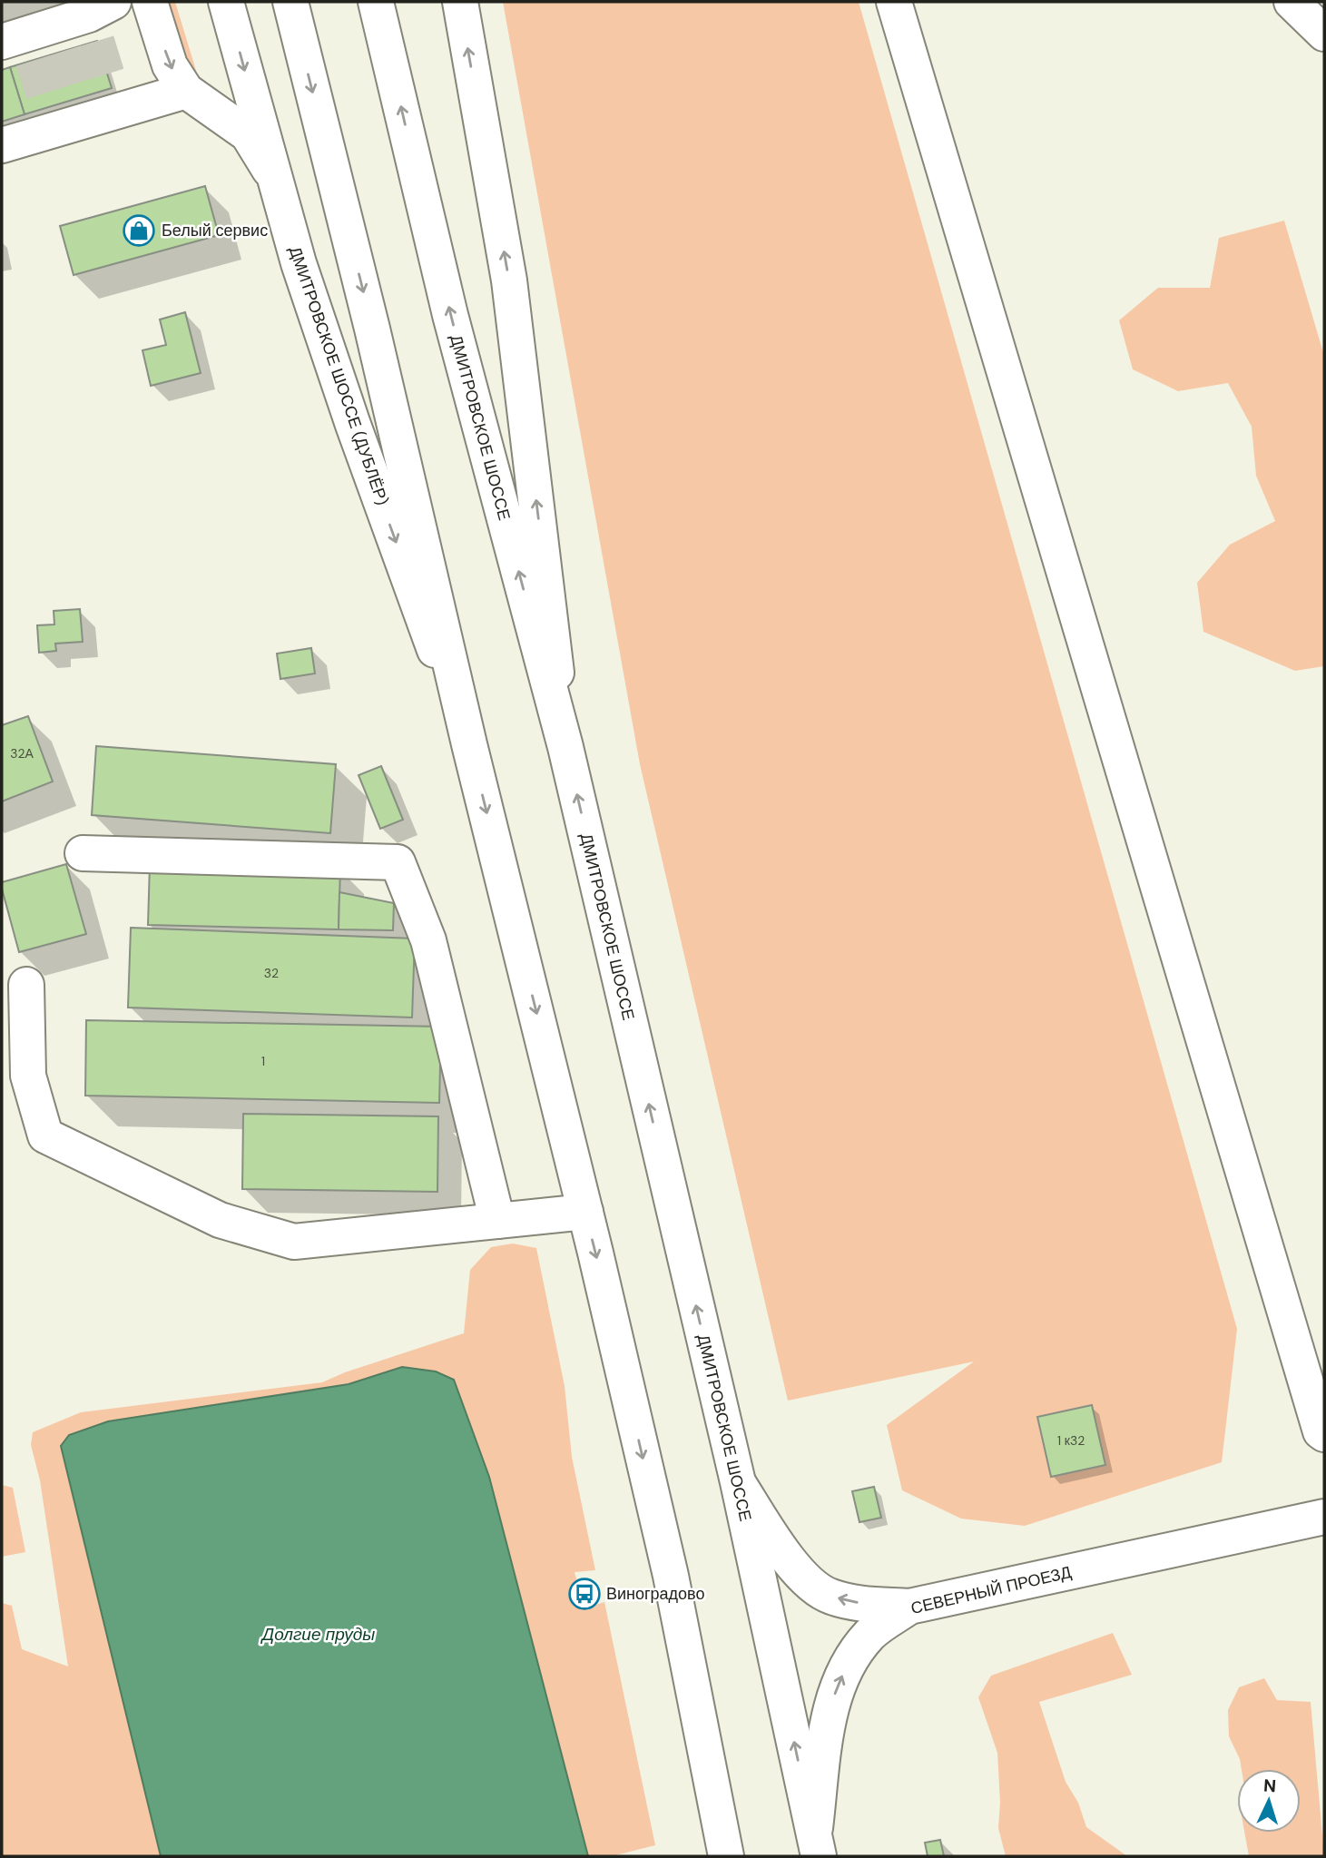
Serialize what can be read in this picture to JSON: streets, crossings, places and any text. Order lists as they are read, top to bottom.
{
  "streets": {
    "main road": ["ДМИТРОВСКОЕ ШОССЕ (ДУБЛЁР)", "ДМИТРОВСКОЕ ШОССЕ", "СЕВЕРНЫЙ ПРОЕЗД"]
  },
  "crossings": [
    ["ДМИТРОВСКОЕ ШОССЕ", "СЕВЕРНЫЙ ПРОЕЗД"]
  ],
  "one_way": ["СЕВЕРНЫЙ ПРОЕЗД"],
  "water": ["Долгие пруды"],
  "places": {
    "shop": ["Белый сервис"],
    "bus stop": ["Виноградово"]
  },
  "house_numbers": [
    "32А",
    "32",
    "1",
    "1 к32"
  ],
  "north": "top"
}
